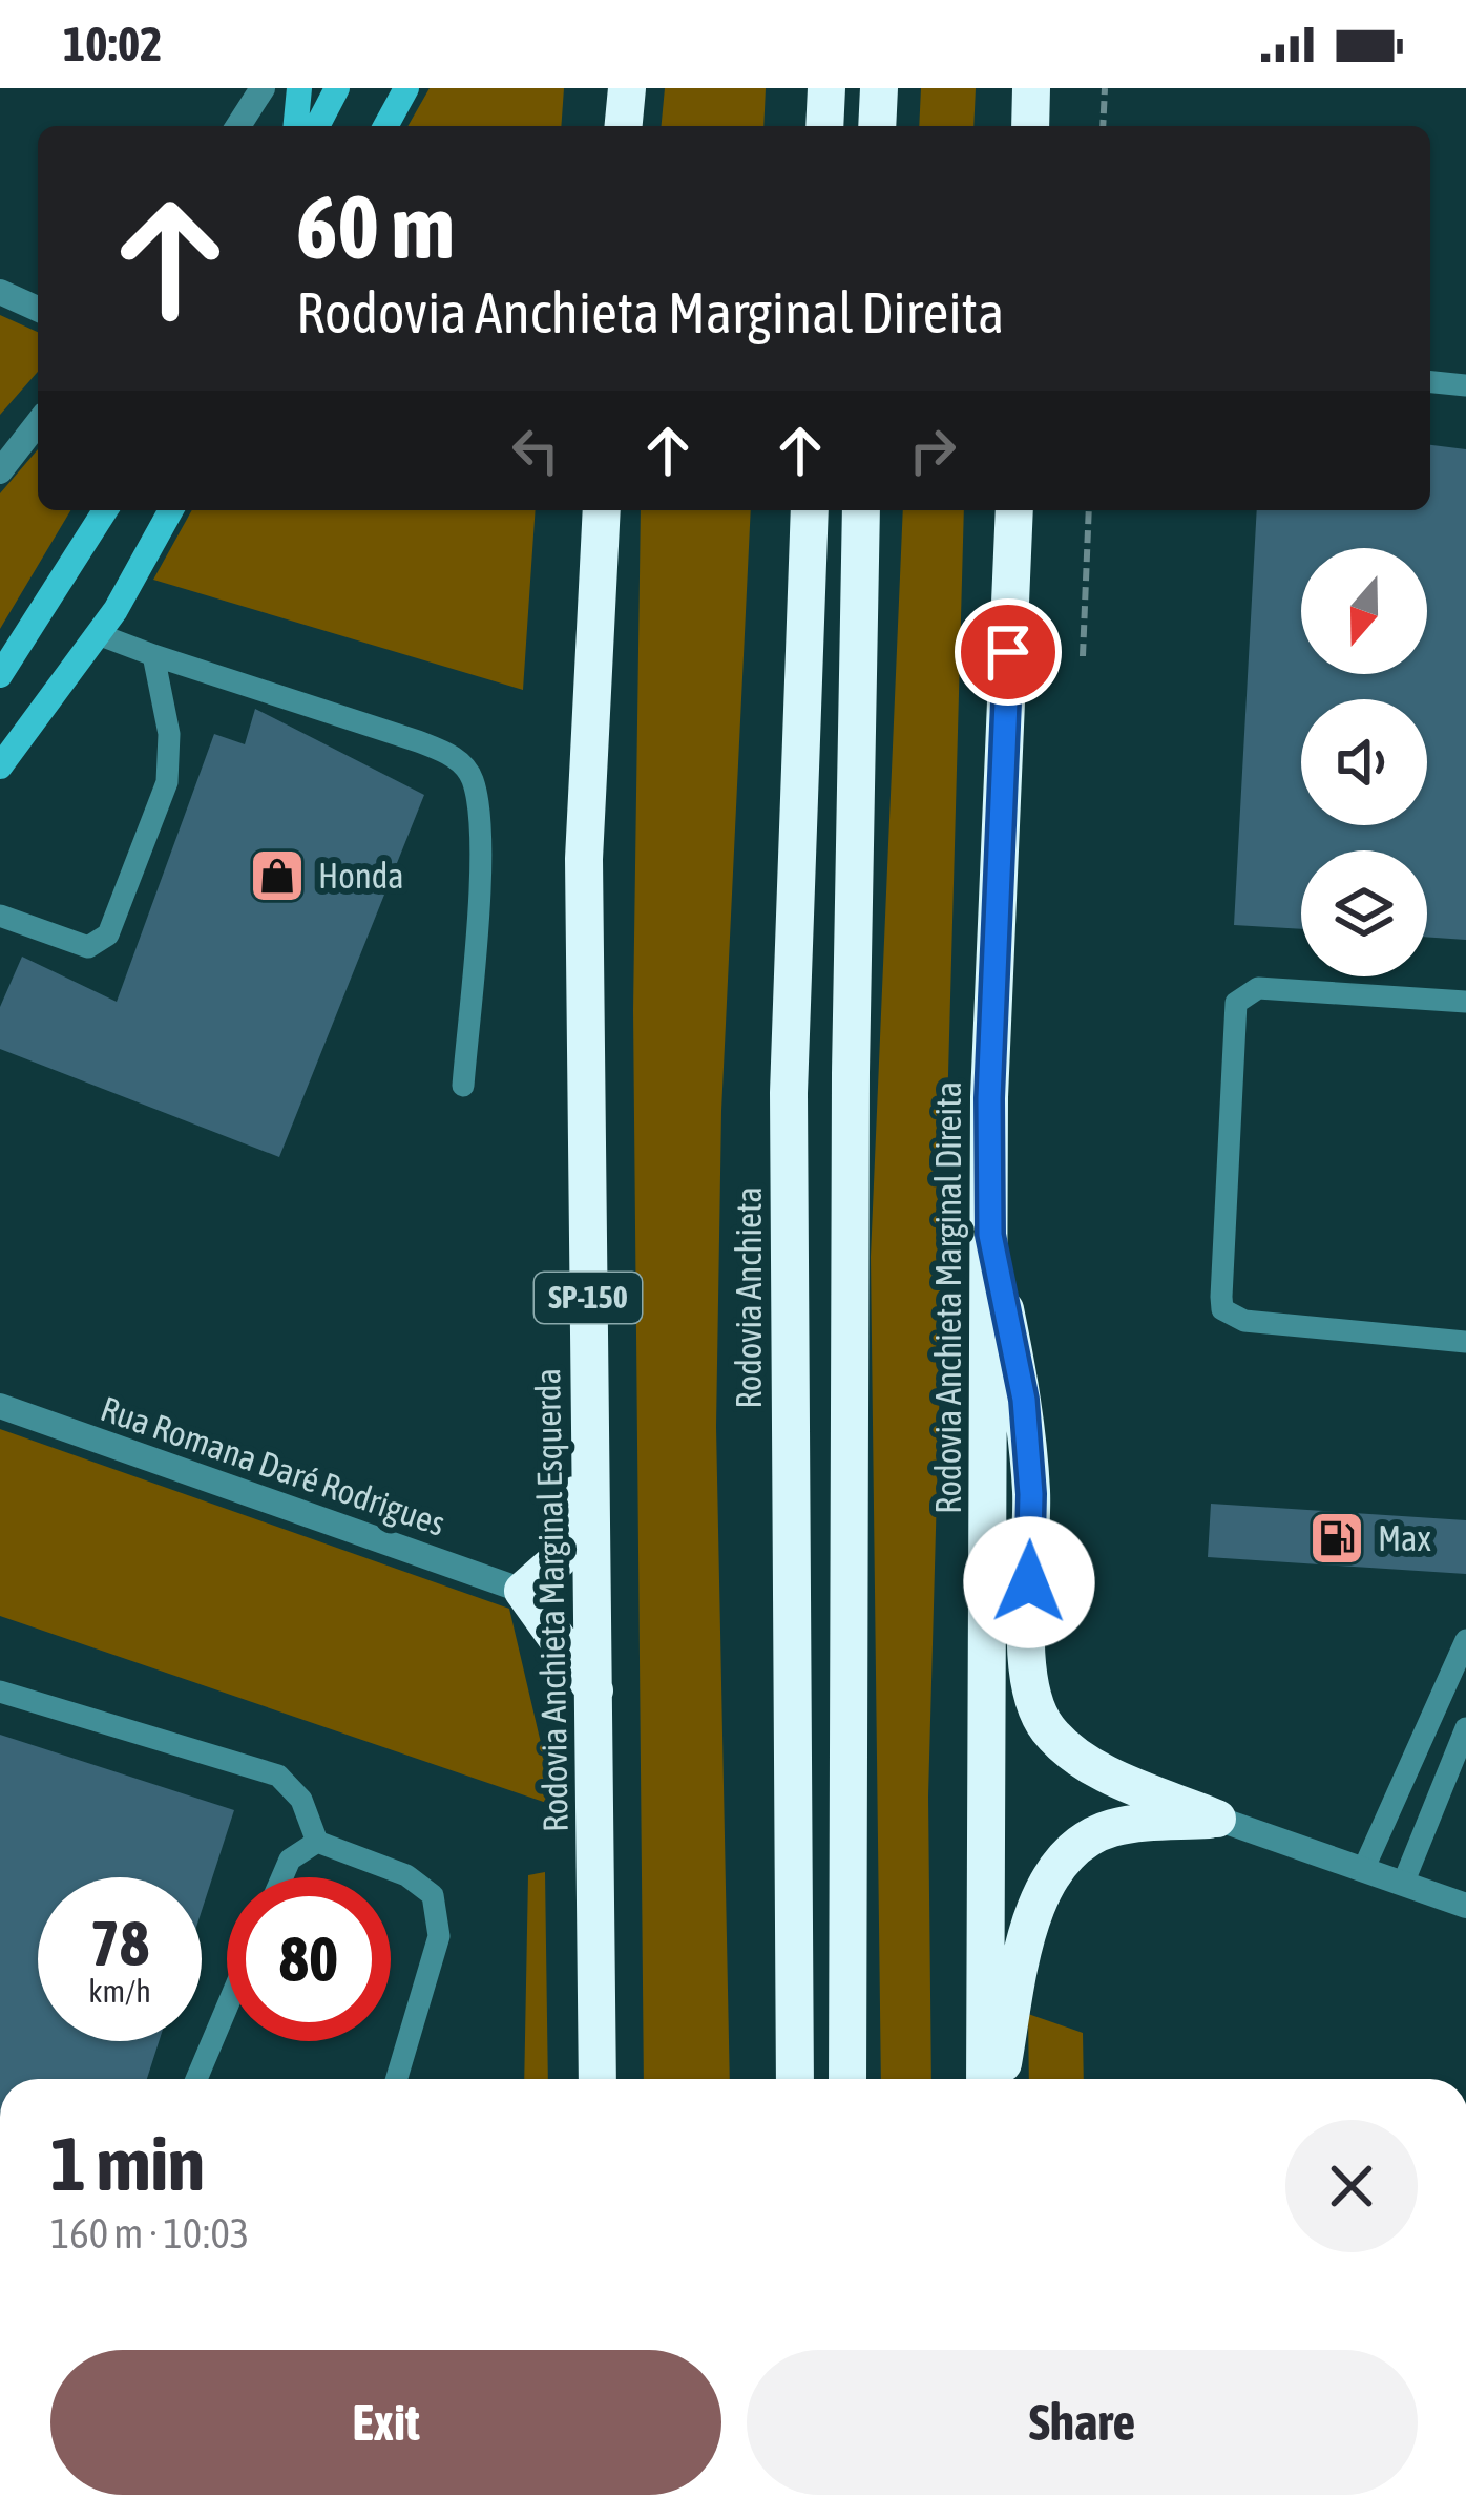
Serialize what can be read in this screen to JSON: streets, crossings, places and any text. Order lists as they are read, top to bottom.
{
  "streets": {
    "highway": [
      "SP-150",
      "Rodovia Anchieta",
      "Rodovia Anchieta Marginal Direita",
      "Rodovia Anchieta Marginal Esquerda"
    ],
    "street": ["Rua Romana Daré Rodrigues"]
  },
  "places": {
    "shop": ["Honda"],
    "fuel station": ["Max"]
  },
  "north": "bottom",
  "page": {
    "status": "10:02",
    "turn": ["60 m", "Rodovia Anchieta Marginal Direita"],
    "speed": "78 km/h",
    "limit": "80",
    "heading": ["1 min", "160 m · 10:03"],
    "buttons": ["Exit", "Share"]
  }
}
